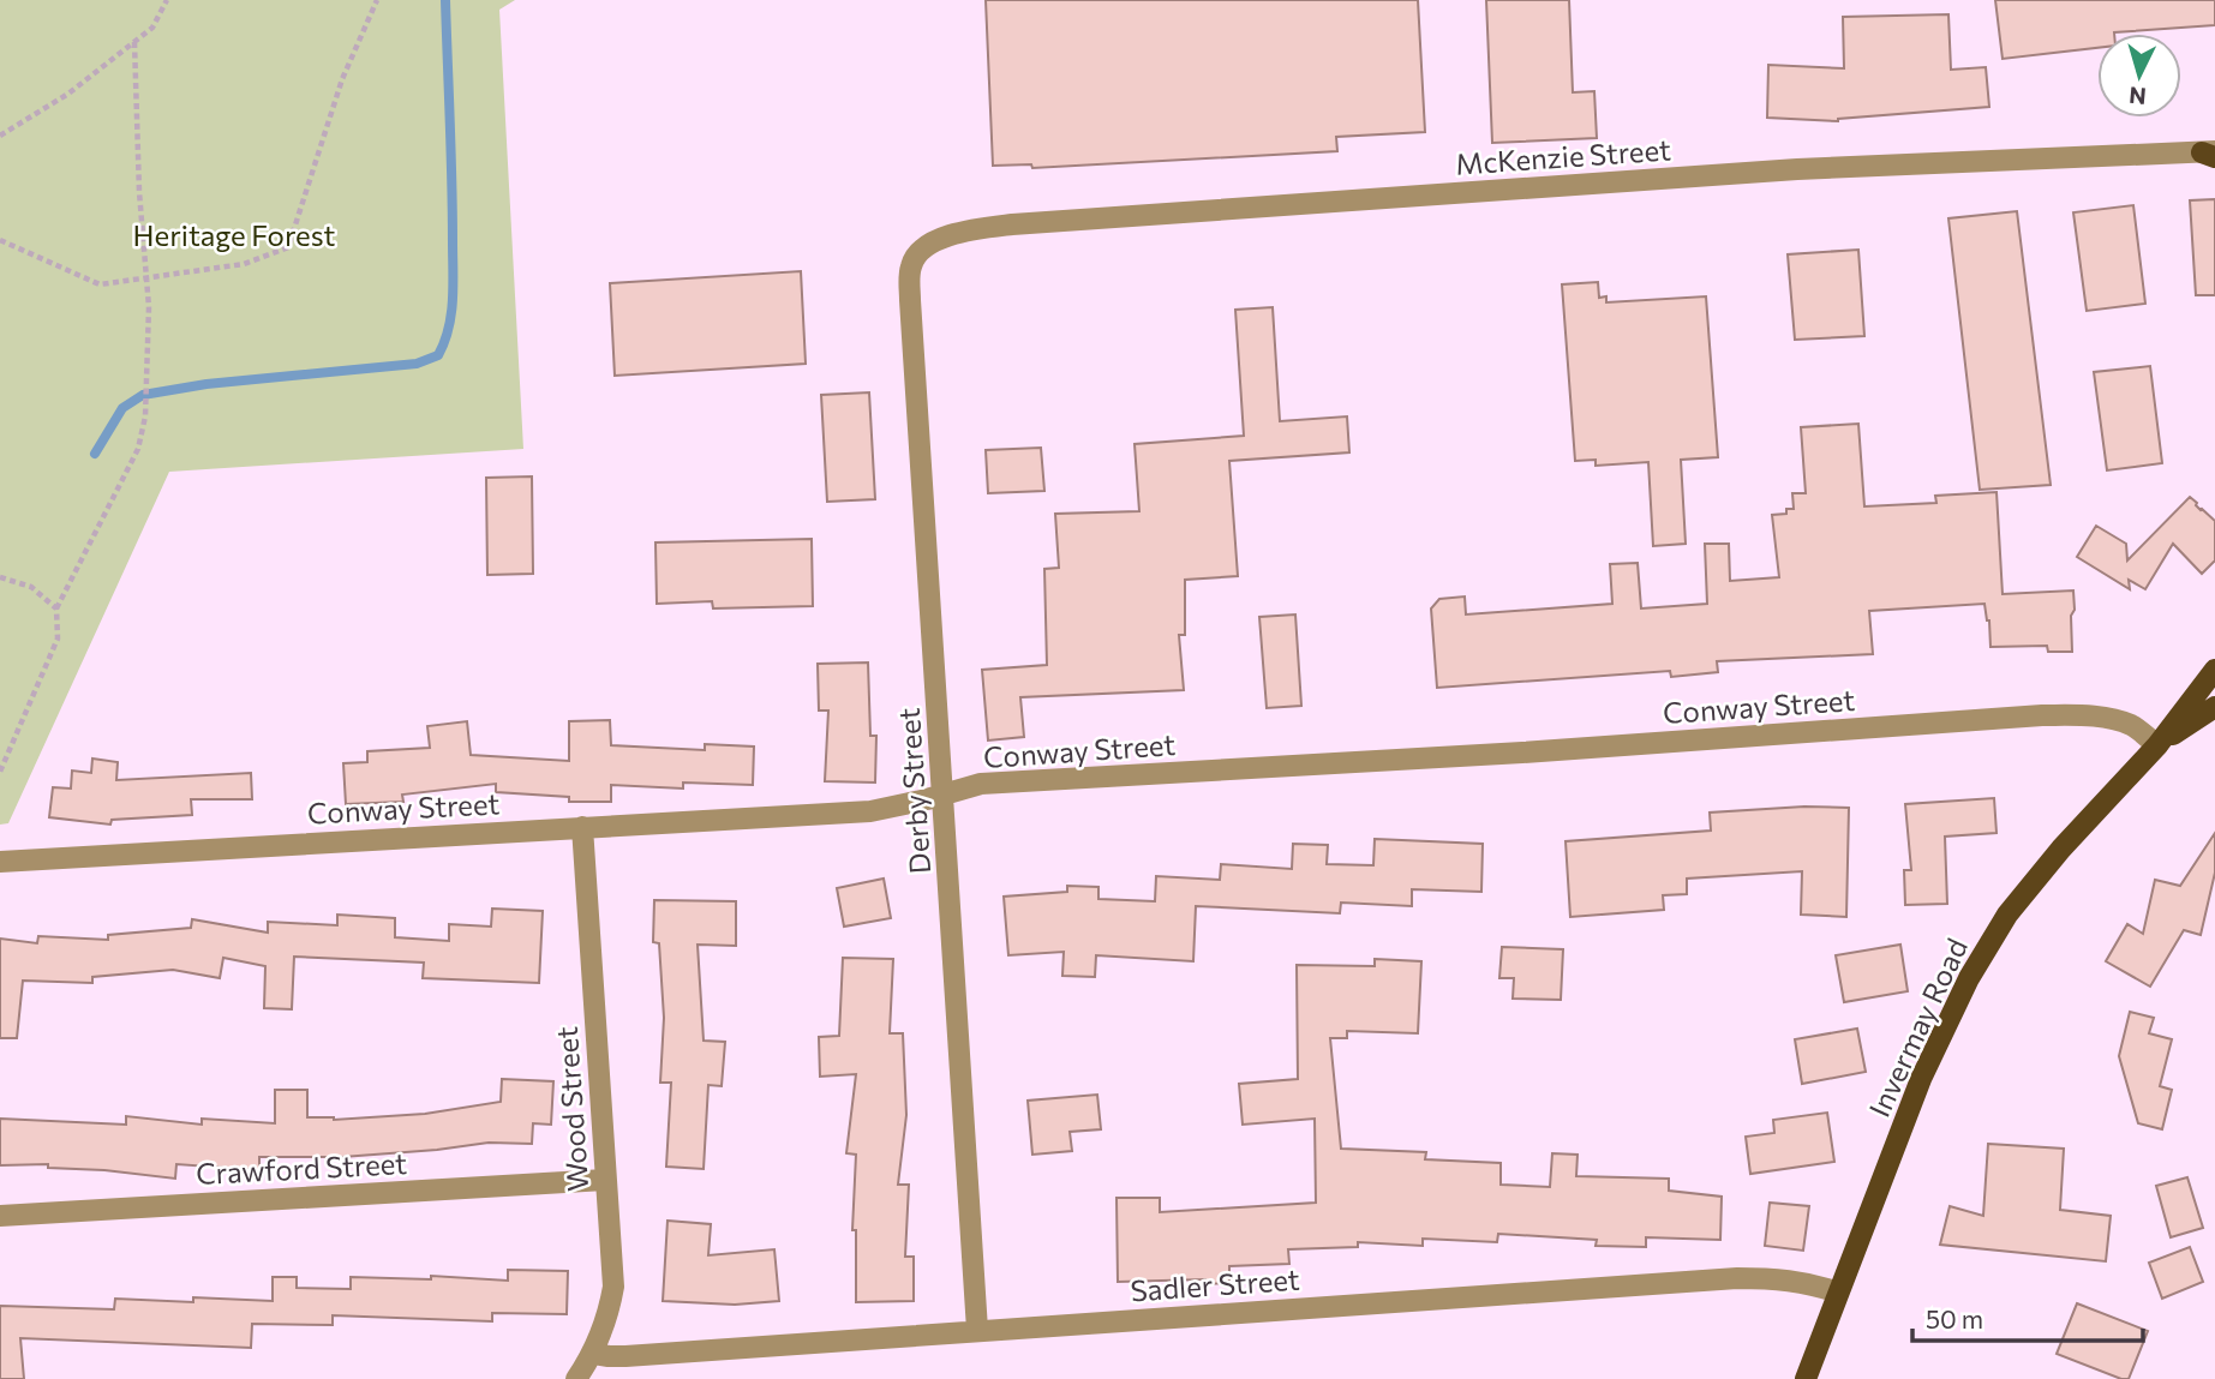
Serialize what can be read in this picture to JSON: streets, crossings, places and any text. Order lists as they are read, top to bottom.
{
  "streets": {
    "main road": ["Invermay Road"],
    "street": [
      "McKenzie Street",
      "Conway Street",
      "Derby Street",
      "Wood Street",
      "Crawford Street",
      "Sadler Street"
    ]
  },
  "crossings": [
    ["McKenzie Street", "Derby Street"],
    ["Conway Street", "Derby Street"],
    ["Conway Street", "Invermay Road"],
    ["Conway Street", "Wood Street"],
    ["Derby Street", "Sadler Street"],
    ["Invermay Road", "Sadler Street"],
    ["Wood Street", "Crawford Street"],
    ["Wood Street", "Sadler Street"]
  ],
  "parks": ["Heritage Forest"],
  "scale_bar": "50 m",
  "north": "bottom"
}
